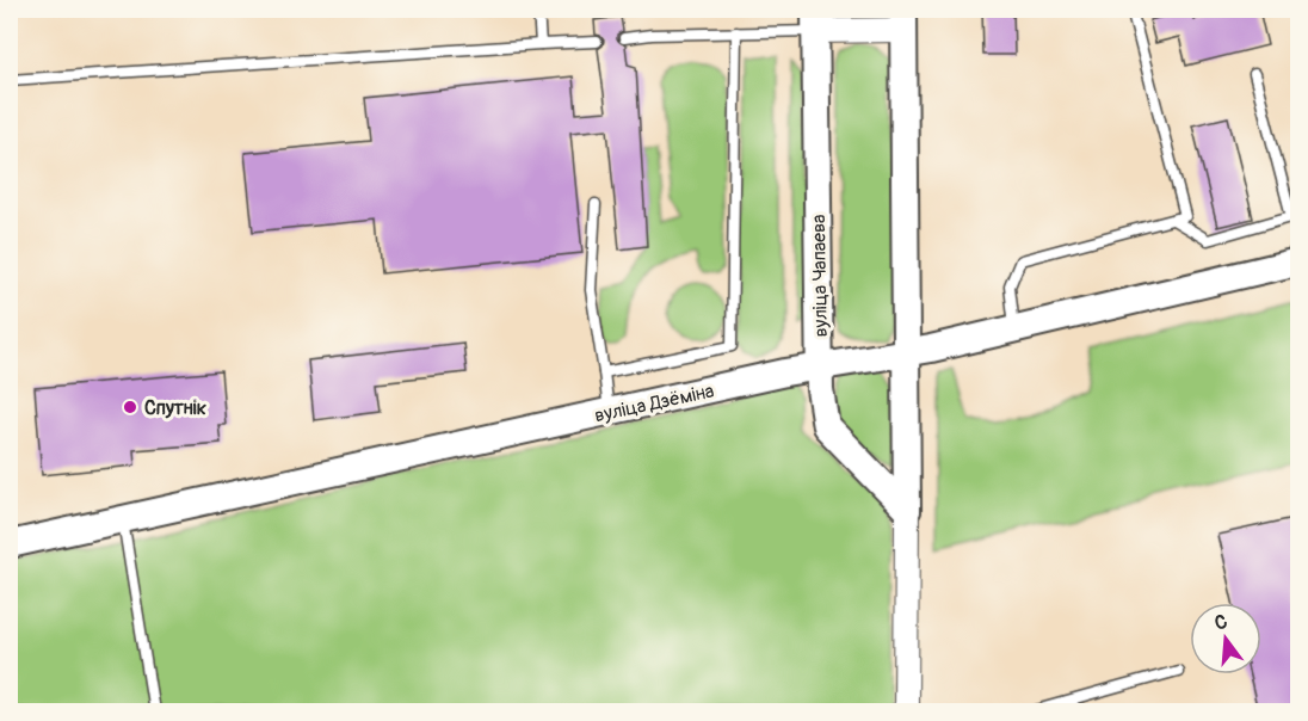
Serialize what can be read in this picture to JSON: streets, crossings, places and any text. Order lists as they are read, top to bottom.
{
  "streets": {
    "main road": ["вуліца Чапаева", "вуліца Дзёміна"]
  },
  "crossings": [
    ["вуліца Чапаева", "вуліца Дзёміна"]
  ],
  "places": ["Спутнік"],
  "north": "top"
}
